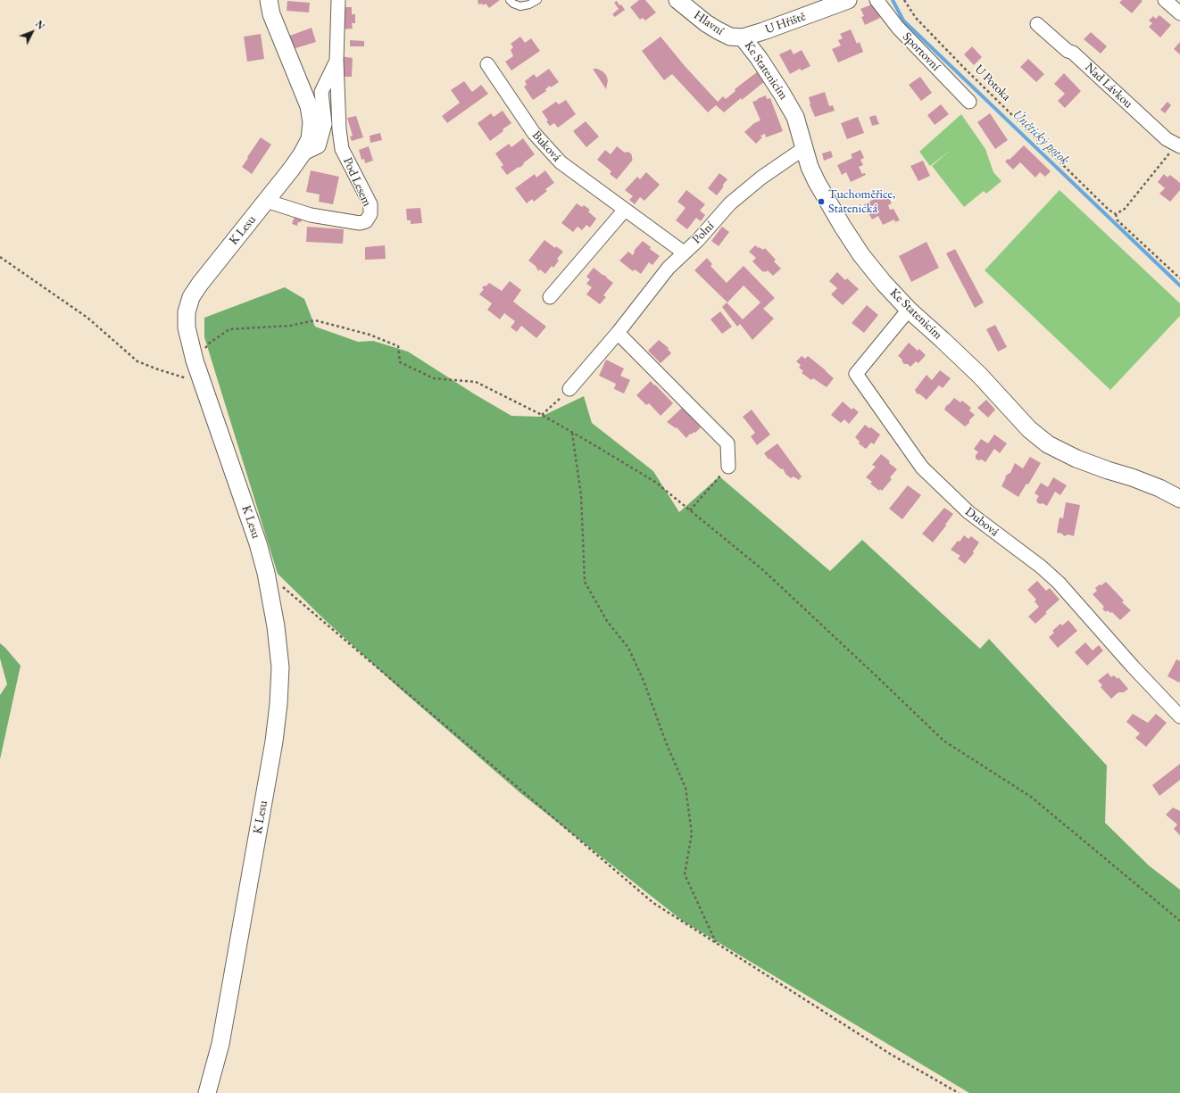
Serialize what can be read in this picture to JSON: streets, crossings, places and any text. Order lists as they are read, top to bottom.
{
  "streets": {
    "street": [
      "Hlavní",
      "U Hřiště",
      "Sportovní",
      "Ke Statenicím",
      "Nad Lávkou",
      "Buková",
      "Pod Lesem",
      "K Lesu",
      "Polní",
      "Dubová"
    ],
    "path": ["U Potoka"]
  },
  "crossings": [
    ["Hlavní", "U Hřiště"],
    ["Hlavní", "Ke Statenicím"],
    ["U Hřiště", "Ke Statenicím"],
    ["Ke Statenicím", "Polní"],
    ["Ke Statenicím", "Dubová"],
    ["Buková", "Polní"],
    ["Pod Lesem", "K Lesu"]
  ],
  "water": ["Únětický potok"],
  "places": ["Tuchoměřice, Statenická"],
  "north": "top right"
}
